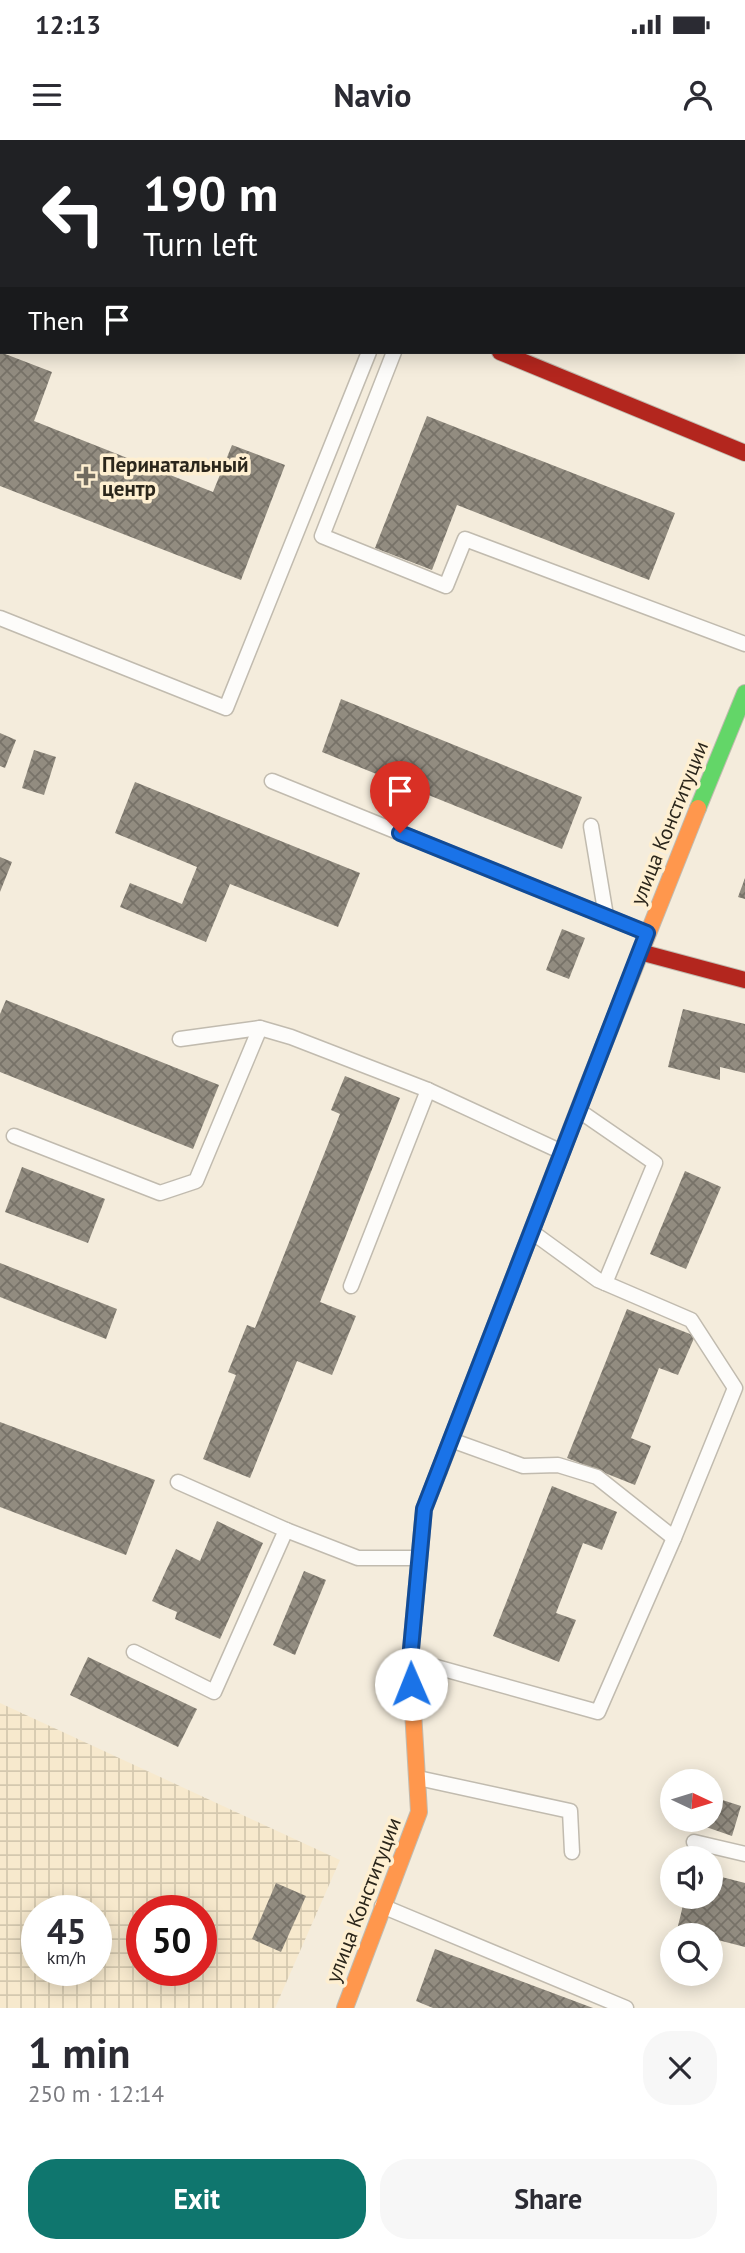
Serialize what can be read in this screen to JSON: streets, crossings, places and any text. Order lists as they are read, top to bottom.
{
  "streets": {
    "main road": ["улица Конституции"]
  },
  "places": {
    "health": ["Перинатальный центр"]
  },
  "north": "right",
  "page": {
    "status": "12:13",
    "header": "Navio",
    "turn": ["190 m", "Turn left"],
    "then": "Then",
    "speed": "45 km/h",
    "limit": "50",
    "heading": ["1 min", "250 m · 12:14"],
    "buttons": ["Exit", "Share"]
  }
}
